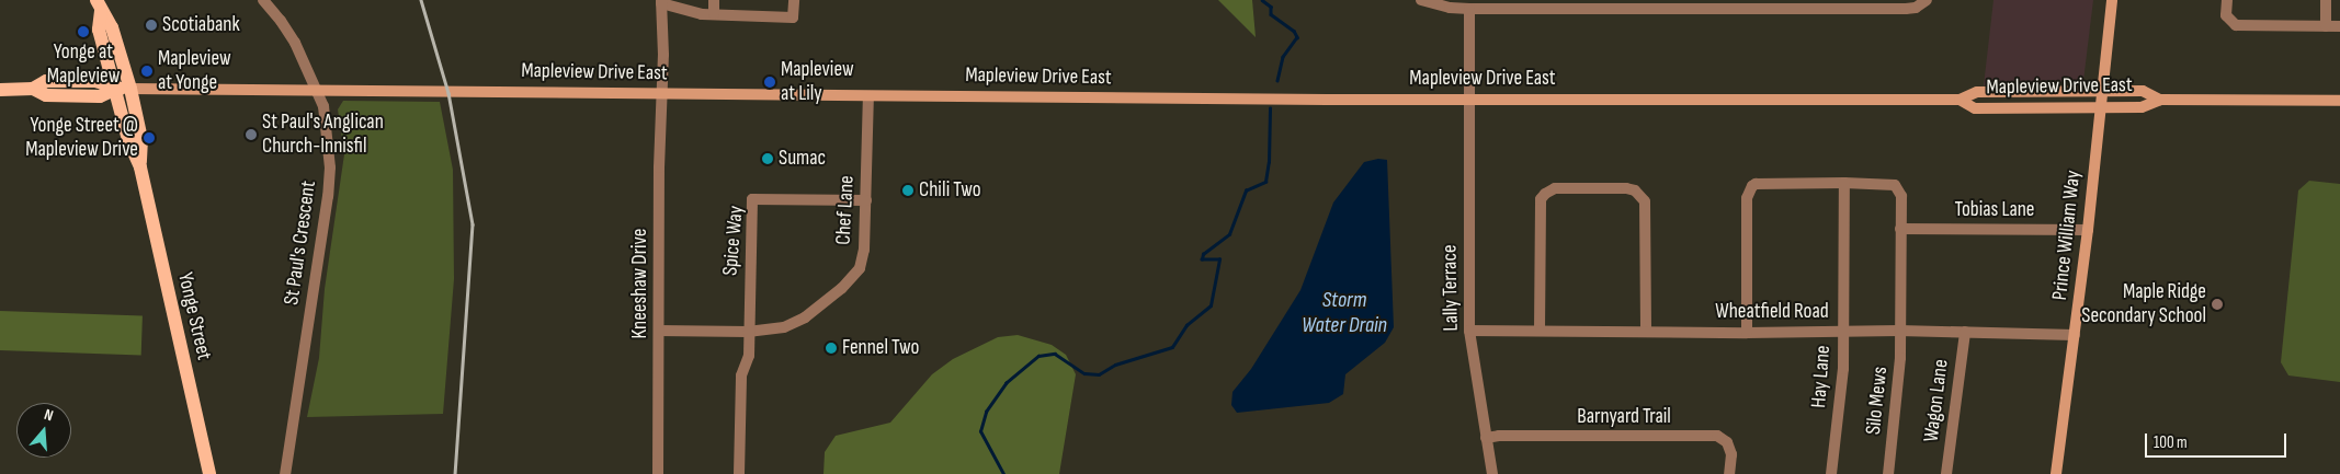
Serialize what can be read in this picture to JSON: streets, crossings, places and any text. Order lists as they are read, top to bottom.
{
  "streets": {
    "main road": ["Mapleview Drive East", "Prince William Way", "Yonge Street"],
    "street": [
      "Chef Lane",
      "Tobias Lane",
      "Spice Way",
      "St Paul's Crescent",
      "Kneeshaw Drive",
      "Lally Terrace",
      "Wheatfield Road",
      "Hay Lane",
      "Silo Mews",
      "Wagon Lane",
      "Barnyard Trail"
    ]
  },
  "crossings": [
    ["Mapleview Drive East", "Chef Lane"],
    ["Mapleview Drive East", "Prince William Way"],
    ["Mapleview Drive East", "St Paul's Crescent"],
    ["Mapleview Drive East", "Kneeshaw Drive"],
    ["Mapleview Drive East", "Lally Terrace"],
    ["Mapleview Drive East", "Yonge Street"],
    ["Chef Lane", "Spice Way"],
    ["Chef Lane", "Kneeshaw Drive"],
    ["Tobias Lane", "Prince William Way"],
    ["Tobias Lane", "Silo Mews"],
    ["Prince William Way", "Wheatfield Road"],
    ["Lally Terrace", "Wheatfield Road"],
    ["Lally Terrace", "Barnyard Trail"],
    ["Wheatfield Road", "Hay Lane"],
    ["Wheatfield Road", "Silo Mews"],
    ["Wheatfield Road", "Wagon Lane"],
    ["Hay Lane", "Silo Mews"]
  ],
  "water": ["Storm Water Drain"],
  "places": [
    "Scotiabank",
    "Yonge at Mapleview",
    "Mapleview at Yonge",
    "Mapleview at Lily",
    "St Paul's Anglican Church-Innisfil",
    "Yonge Street @ Mapleview Drive",
    "Sumac",
    "Chili Two",
    "Maple Ridge Secondary School",
    "Fennel Two"
  ],
  "scale_bar": "100 m",
  "north": "top"
}
